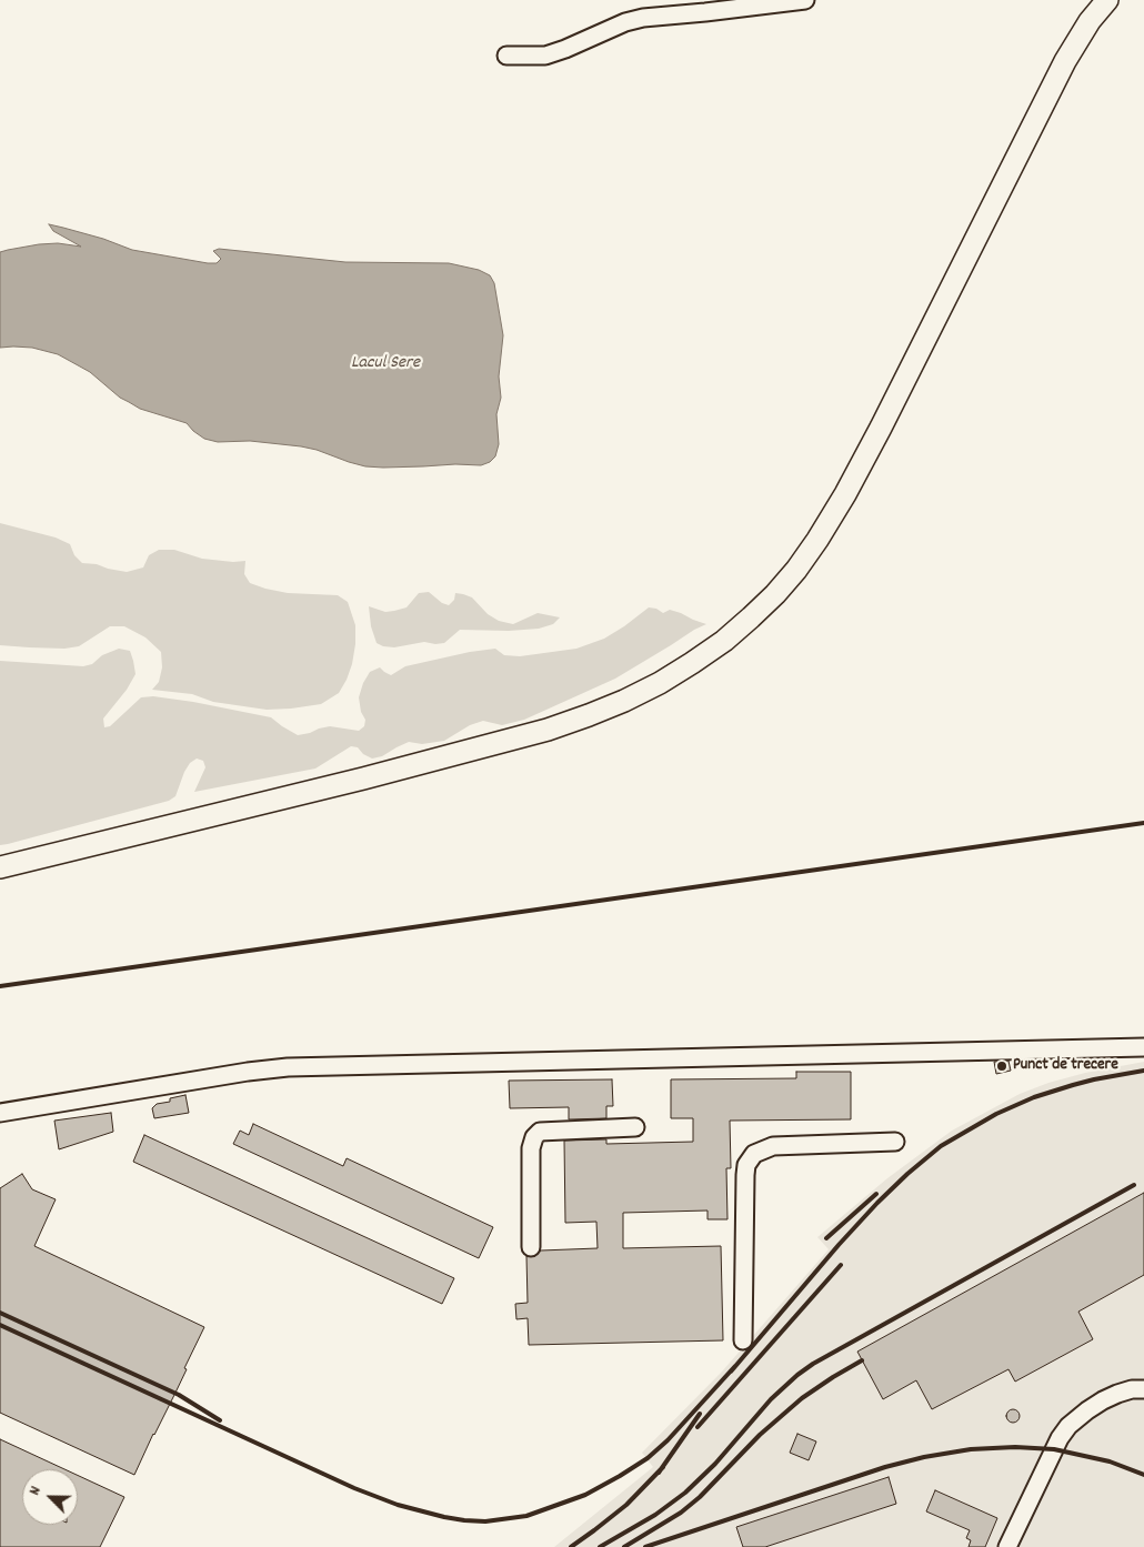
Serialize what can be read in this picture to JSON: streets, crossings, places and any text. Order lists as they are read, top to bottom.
{
  "water": ["Lacul Sere"],
  "places": ["Punct de trecere"],
  "north": "top left"
}
